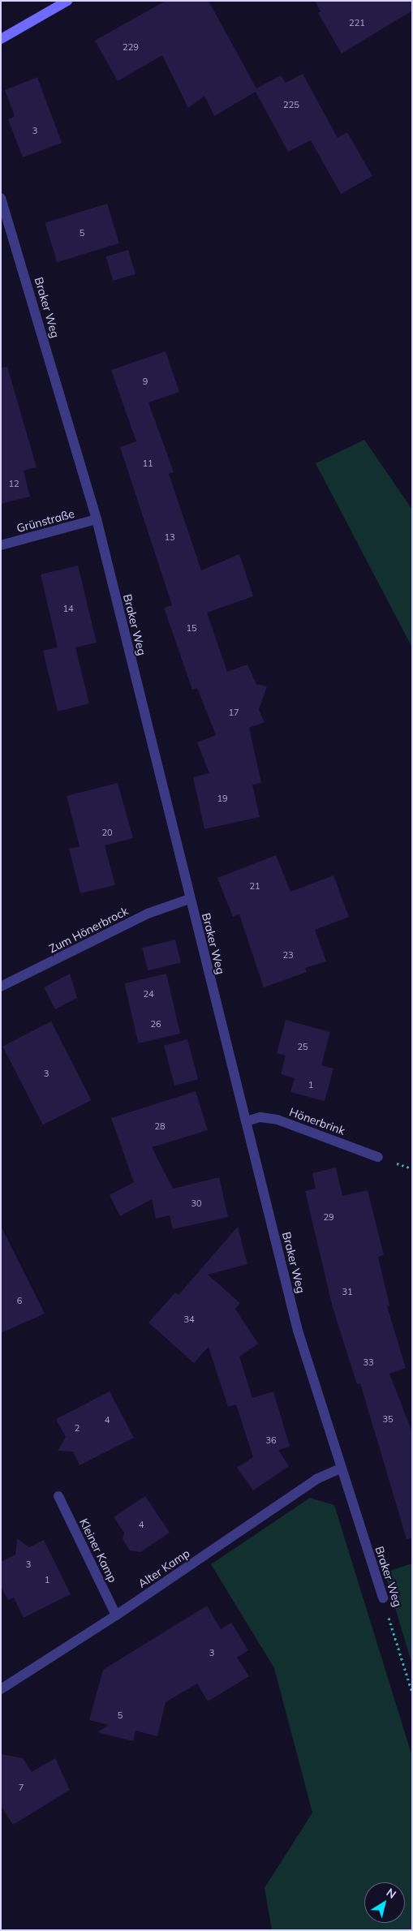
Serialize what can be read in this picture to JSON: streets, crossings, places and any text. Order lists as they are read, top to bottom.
{
  "streets": {
    "street": [
      "Braker Weg",
      "Grünstraße",
      "Zum Hönerbrock",
      "Hönerbrink",
      "Kleiner Kamp",
      "Alter Kamp"
    ]
  },
  "crossings": [
    ["Braker Weg", "Grünstraße"],
    ["Braker Weg", "Zum Hönerbrock"],
    ["Braker Weg", "Hönerbrink"],
    ["Braker Weg", "Alter Kamp"],
    ["Kleiner Kamp", "Alter Kamp"]
  ],
  "house_numbers": [
    "221",
    "229",
    "225",
    "3",
    "5",
    "9",
    "11",
    "12",
    "13",
    "14",
    "15",
    "17",
    "19",
    "20",
    "21",
    "23",
    "24",
    "26",
    "25",
    "3",
    "1",
    "28",
    "30",
    "29",
    "31",
    "6",
    "34",
    "33",
    "35",
    "4",
    "2",
    "36",
    "4",
    "3",
    "1",
    "3",
    "5",
    "7"
  ],
  "north": "top right"
}
